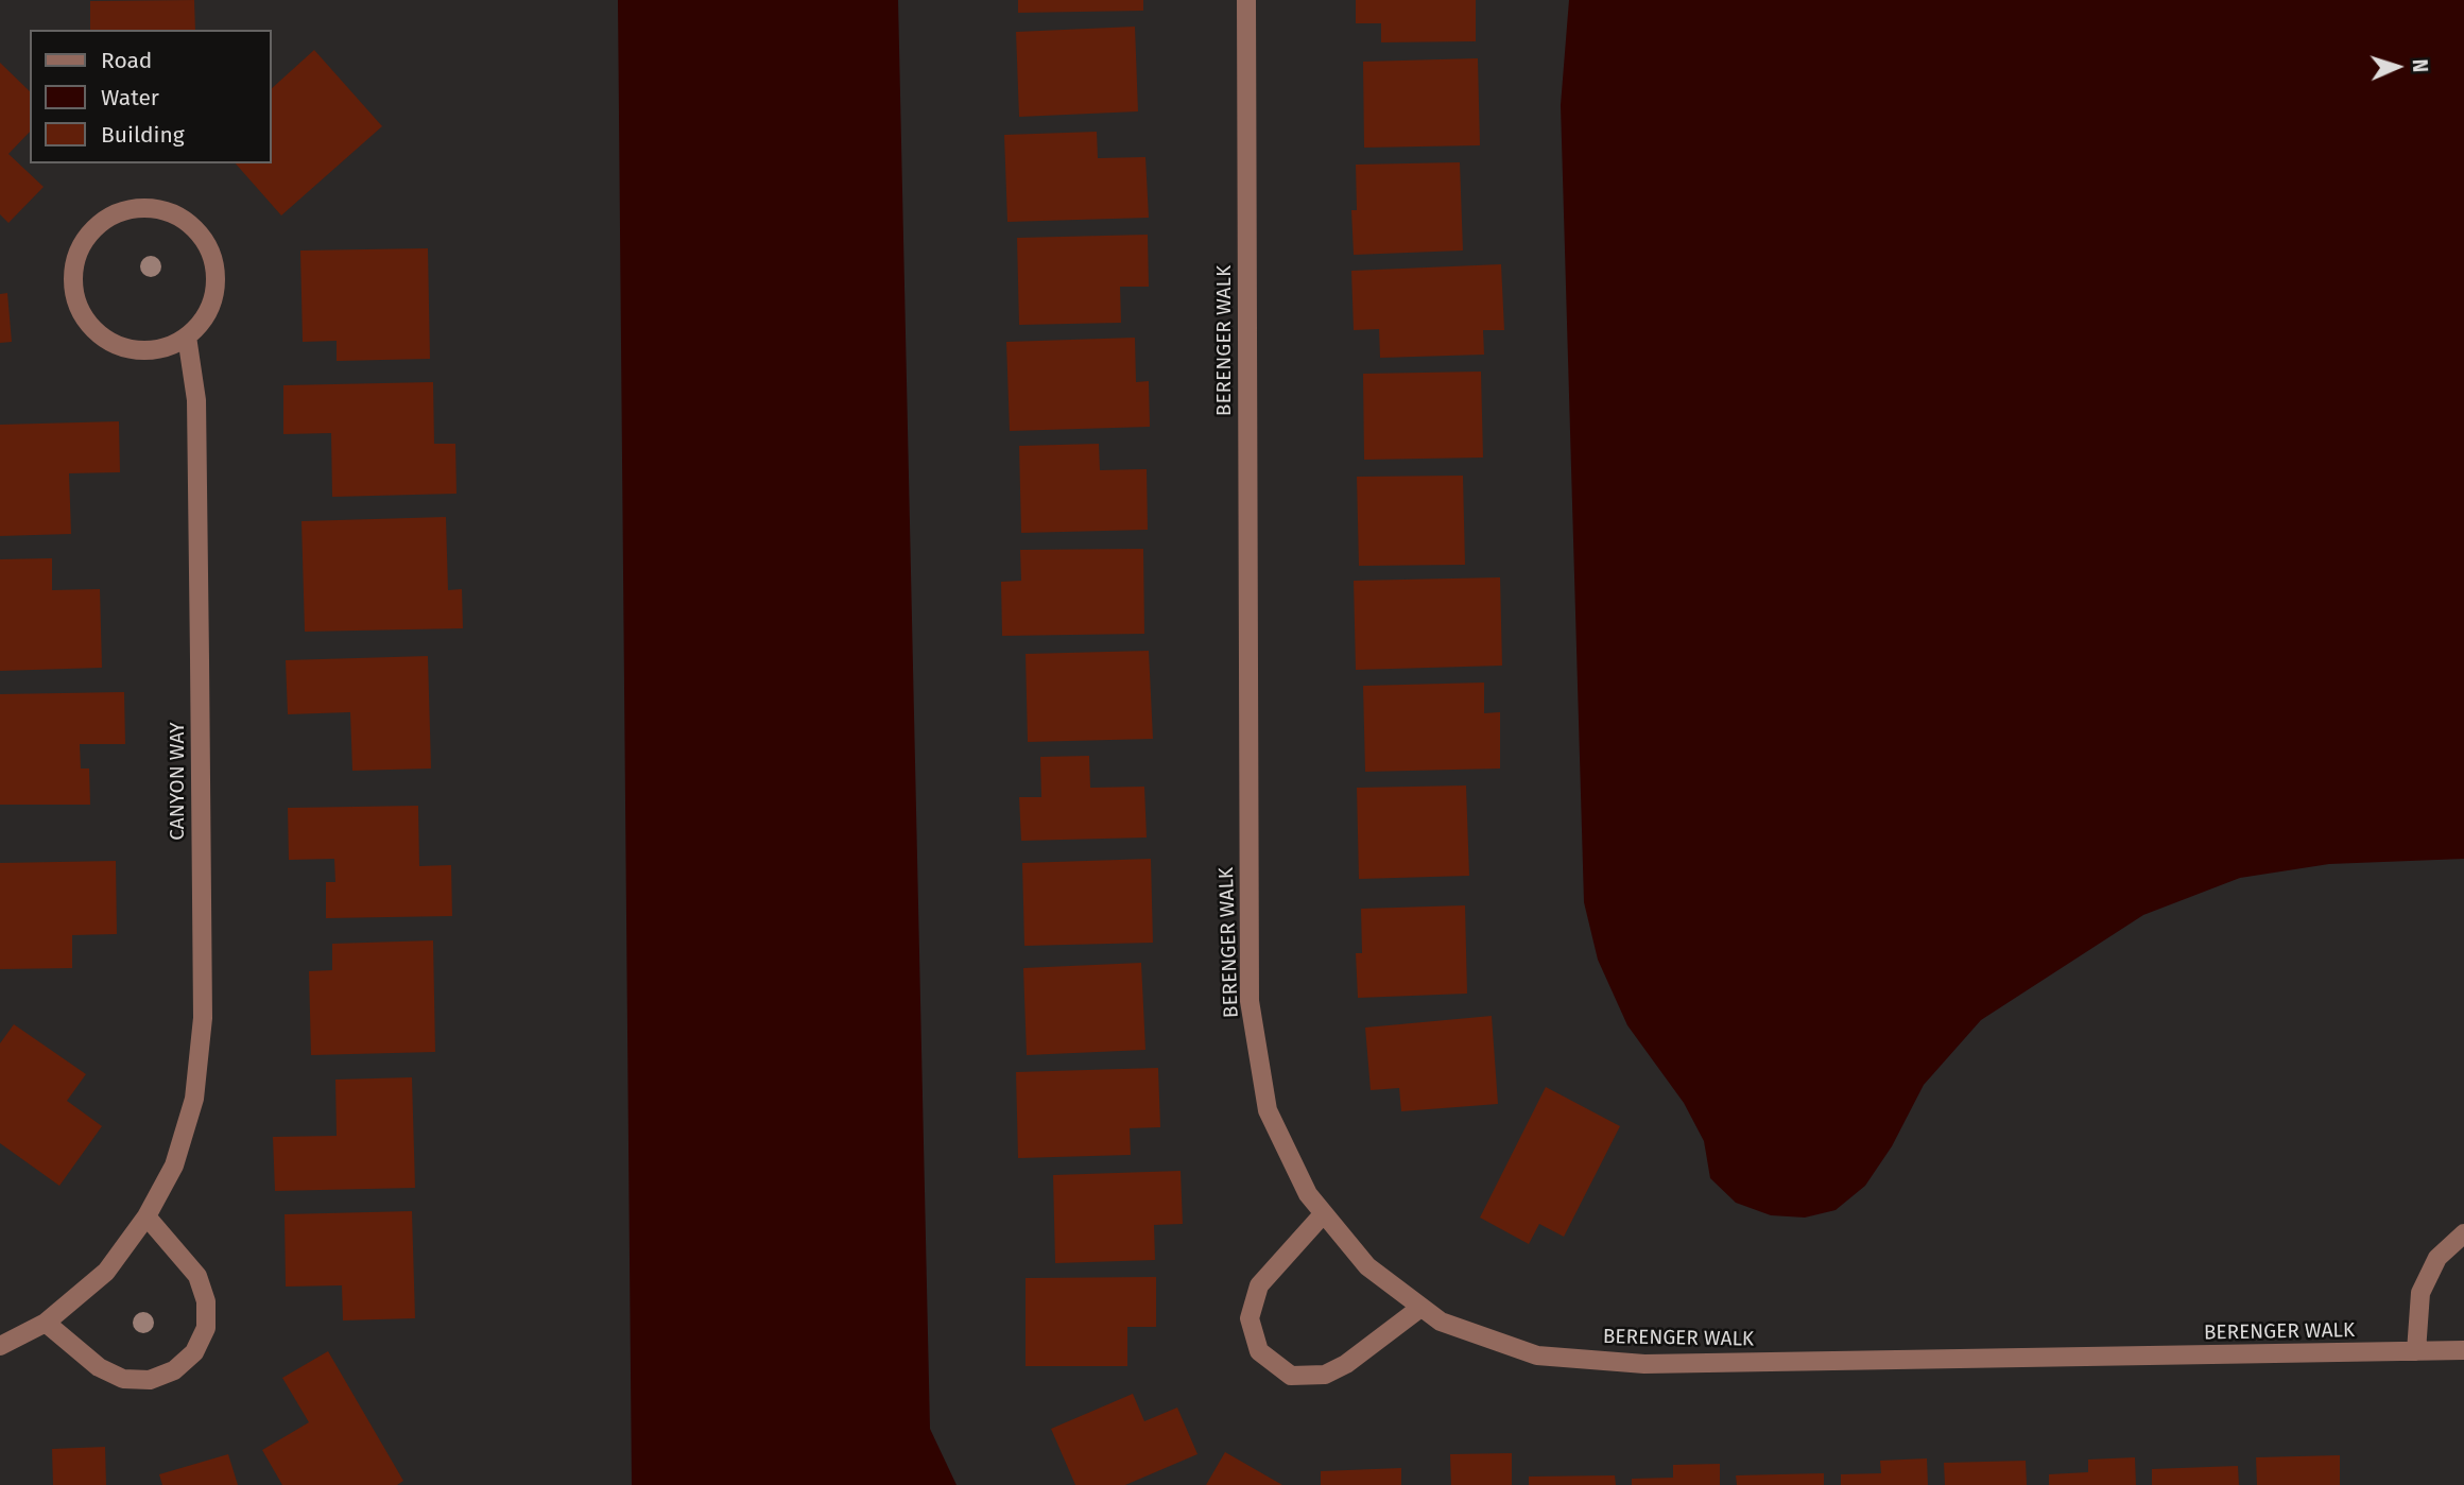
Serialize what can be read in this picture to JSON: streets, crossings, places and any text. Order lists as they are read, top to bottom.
{
  "streets": {
    "street": ["BERENGER WALK", "CANYON WAY"]
  },
  "legend": ["Road", "Water", "Building"],
  "north": "right"
}
